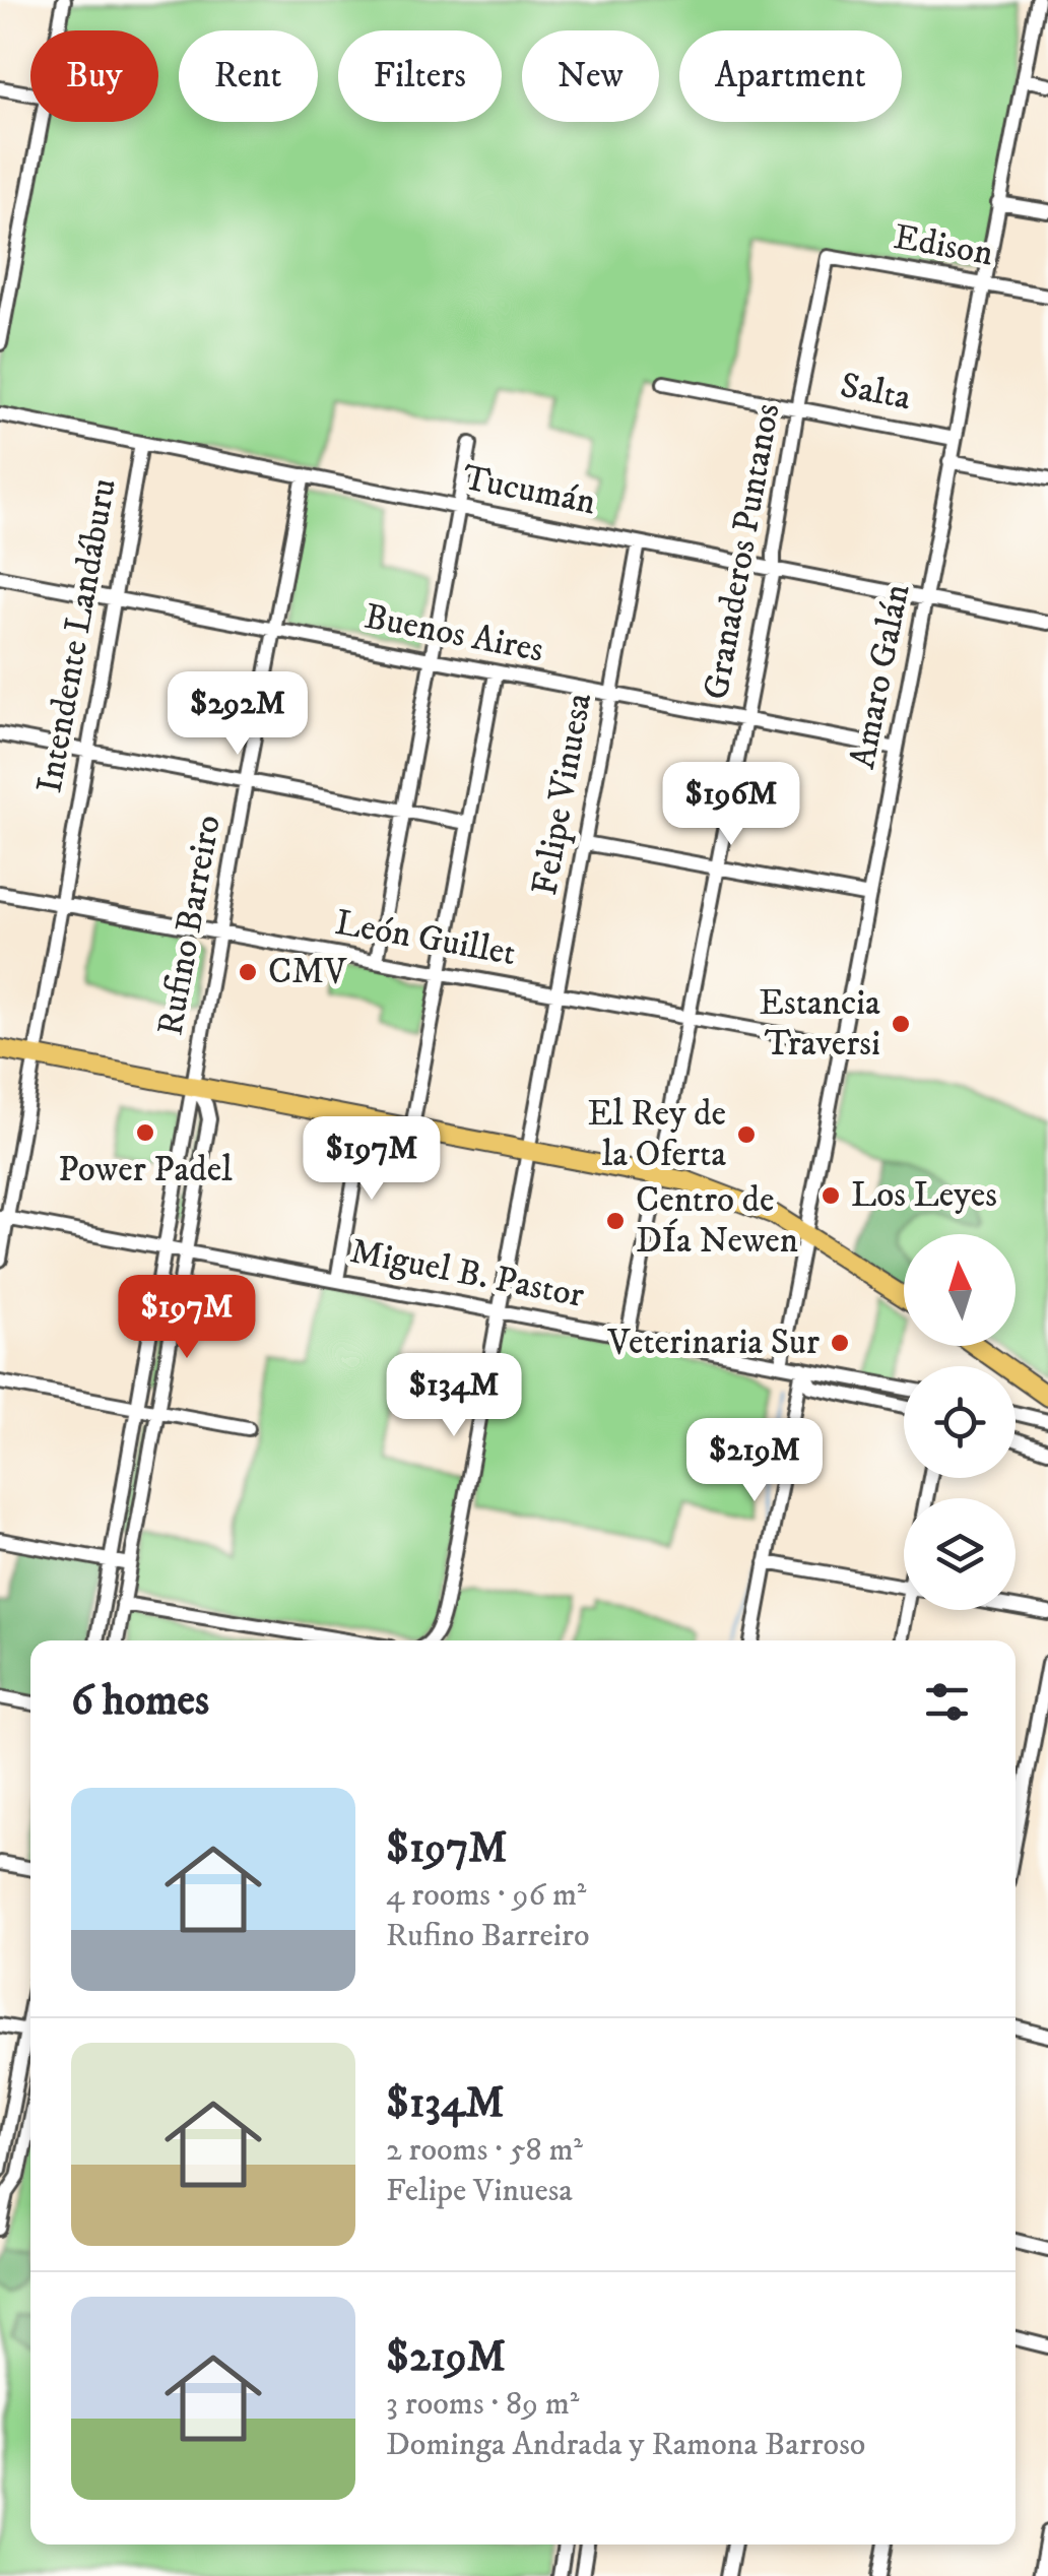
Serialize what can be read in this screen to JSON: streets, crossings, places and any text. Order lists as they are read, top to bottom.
{
  "streets": {
    "street": [
      "Edison",
      "Salta",
      "Tucumán",
      "Granaderos Puntanos",
      "Buenos Aires",
      "Intendente Landáburu",
      "Amaro Galán",
      "Felipe Vinuesa",
      "Rufino Barreiro",
      "León Guillet",
      "Miguel B. Pastor"
    ]
  },
  "crossings": [
    ["Edison", "Granaderos Puntanos"],
    ["Edison", "Amaro Galán"],
    ["Salta", "Granaderos Puntanos"],
    ["Salta", "Amaro Galán"],
    ["Tucumán", "Granaderos Puntanos"],
    ["Tucumán", "Intendente Landáburu"],
    ["Tucumán", "Amaro Galán"],
    ["Tucumán", "Felipe Vinuesa"],
    ["Tucumán", "Rufino Barreiro"],
    ["Granaderos Puntanos", "Buenos Aires"],
    ["Granaderos Puntanos", "León Guillet"],
    ["Granaderos Puntanos", "Miguel B. Pastor"],
    ["Buenos Aires", "Intendente Landáburu"],
    ["Buenos Aires", "Amaro Galán"],
    ["Buenos Aires", "Felipe Vinuesa"],
    ["Buenos Aires", "Rufino Barreiro"],
    ["Intendente Landáburu", "León Guillet"],
    ["Intendente Landáburu", "Miguel B. Pastor"],
    ["Amaro Galán", "León Guillet"],
    ["Amaro Galán", "Miguel B. Pastor"],
    ["Felipe Vinuesa", "León Guillet"],
    ["Felipe Vinuesa", "Miguel B. Pastor"],
    ["Rufino Barreiro", "León Guillet"],
    ["Rufino Barreiro", "Miguel B. Pastor"]
  ],
  "places": [
    "CMV",
    "Estancia Traversi",
    "Power Padel",
    "El Rey de la Oferta",
    "Los Leyes",
    "Centro de DÍa Newen",
    "Veterinaria Sur"
  ],
  "north": "top",
  "page": {
    "chip": [
      "Buy",
      "Rent",
      "Filters",
      "New",
      "Apartment"
    ],
    "price": [
      "$292M",
      "$196M",
      "$197M",
      "$197M",
      "$134M",
      "$219M"
    ],
    "heading": "6 homes",
    "list": [
      {
        "name": "$197M",
        "note": "4 rooms · 96 m² · Rufino Barreiro"
      },
      {
        "name": "$134M",
        "note": "2 rooms · 58 m² · Felipe Vinuesa"
      },
      {
        "name": "$219M",
        "note": "3 rooms · 89 m² · Dominga Andrada y Ramona Barroso"
      }
    ]
  }
}
